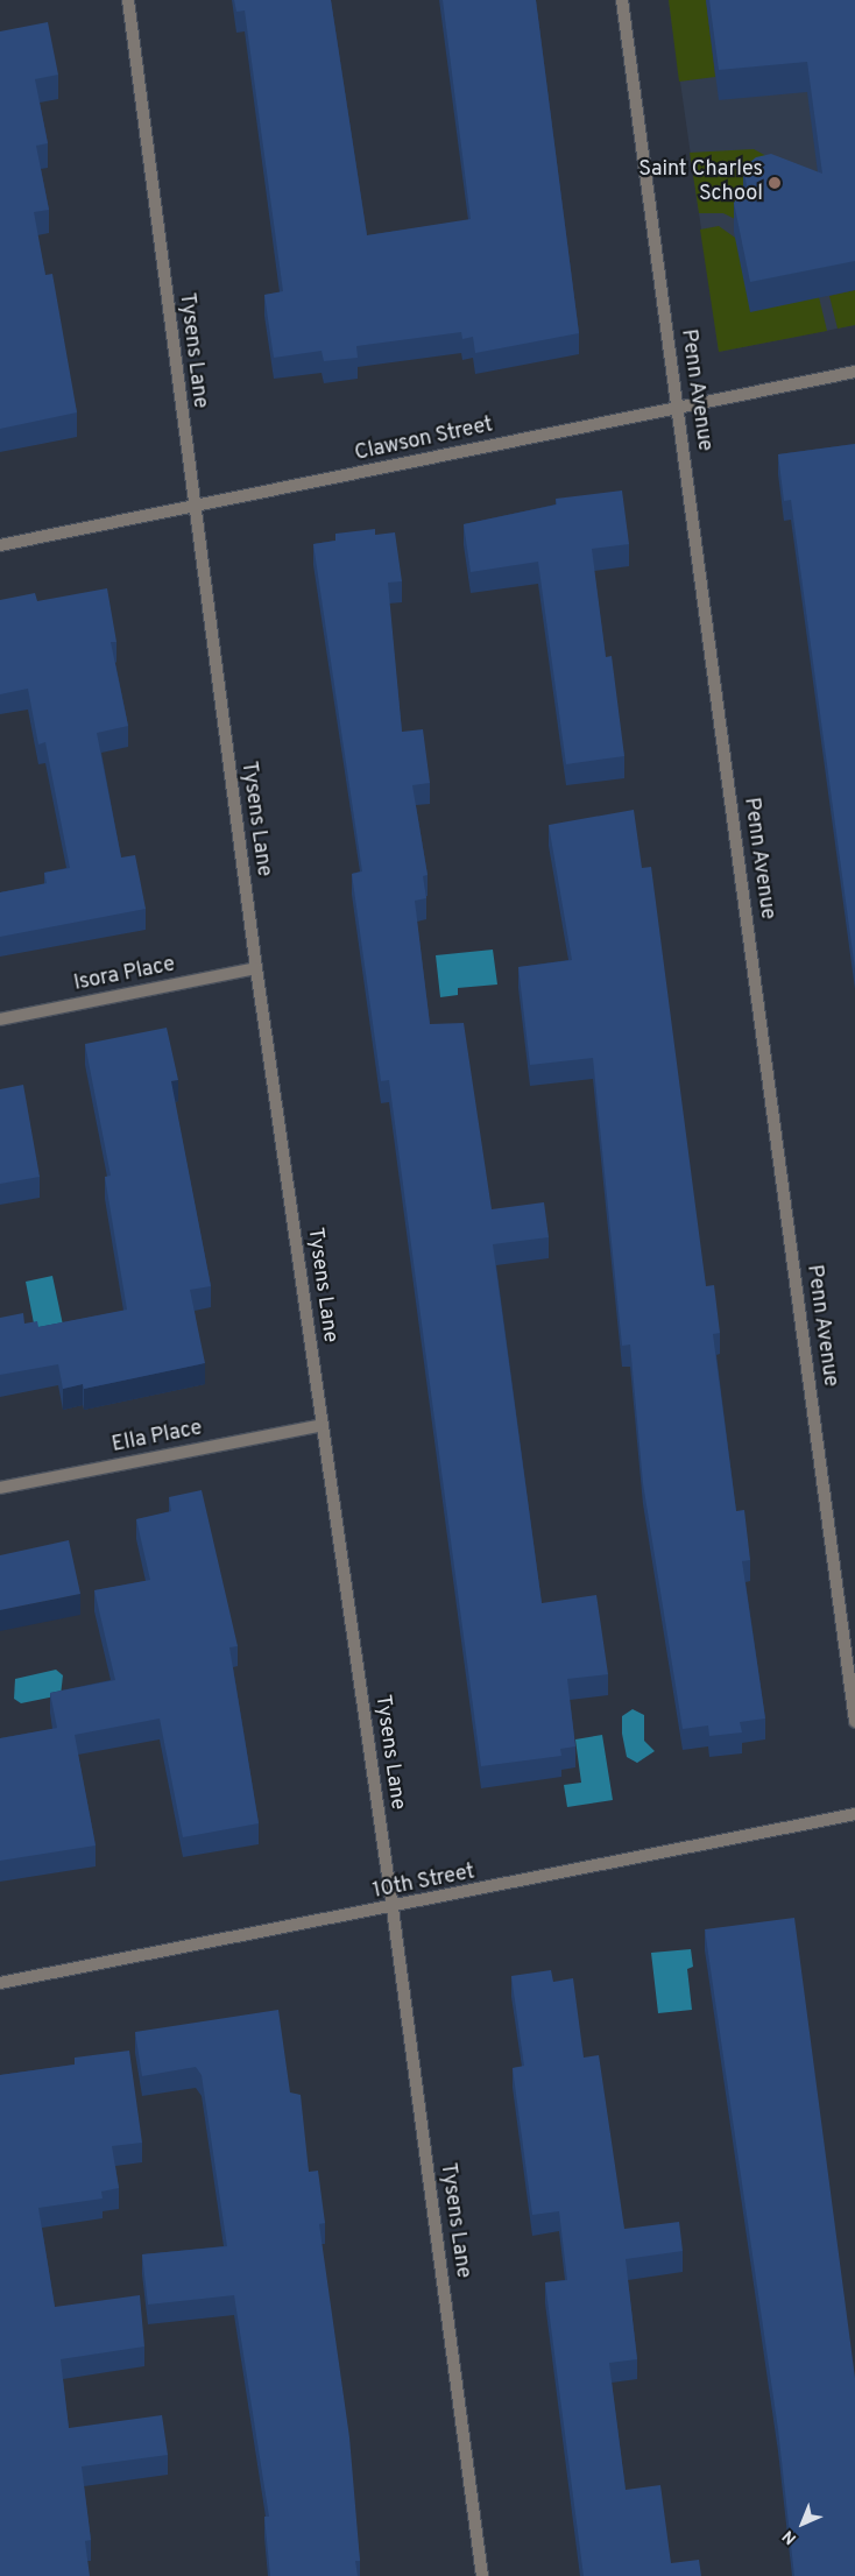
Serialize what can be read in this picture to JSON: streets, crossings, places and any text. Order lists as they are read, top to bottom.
{
  "streets": {
    "street": [
      "Tysens Lane",
      "Penn Avenue",
      "Clawson Street",
      "Isora Place",
      "Ella Place",
      "10th Street"
    ]
  },
  "crossings": [
    ["Tysens Lane", "Clawson Street"],
    ["Tysens Lane", "Isora Place"],
    ["Tysens Lane", "Ella Place"],
    ["Tysens Lane", "10th Street"],
    ["Penn Avenue", "Clawson Street"]
  ],
  "places": ["Saint Charles School"],
  "north": "bottom left"
}
